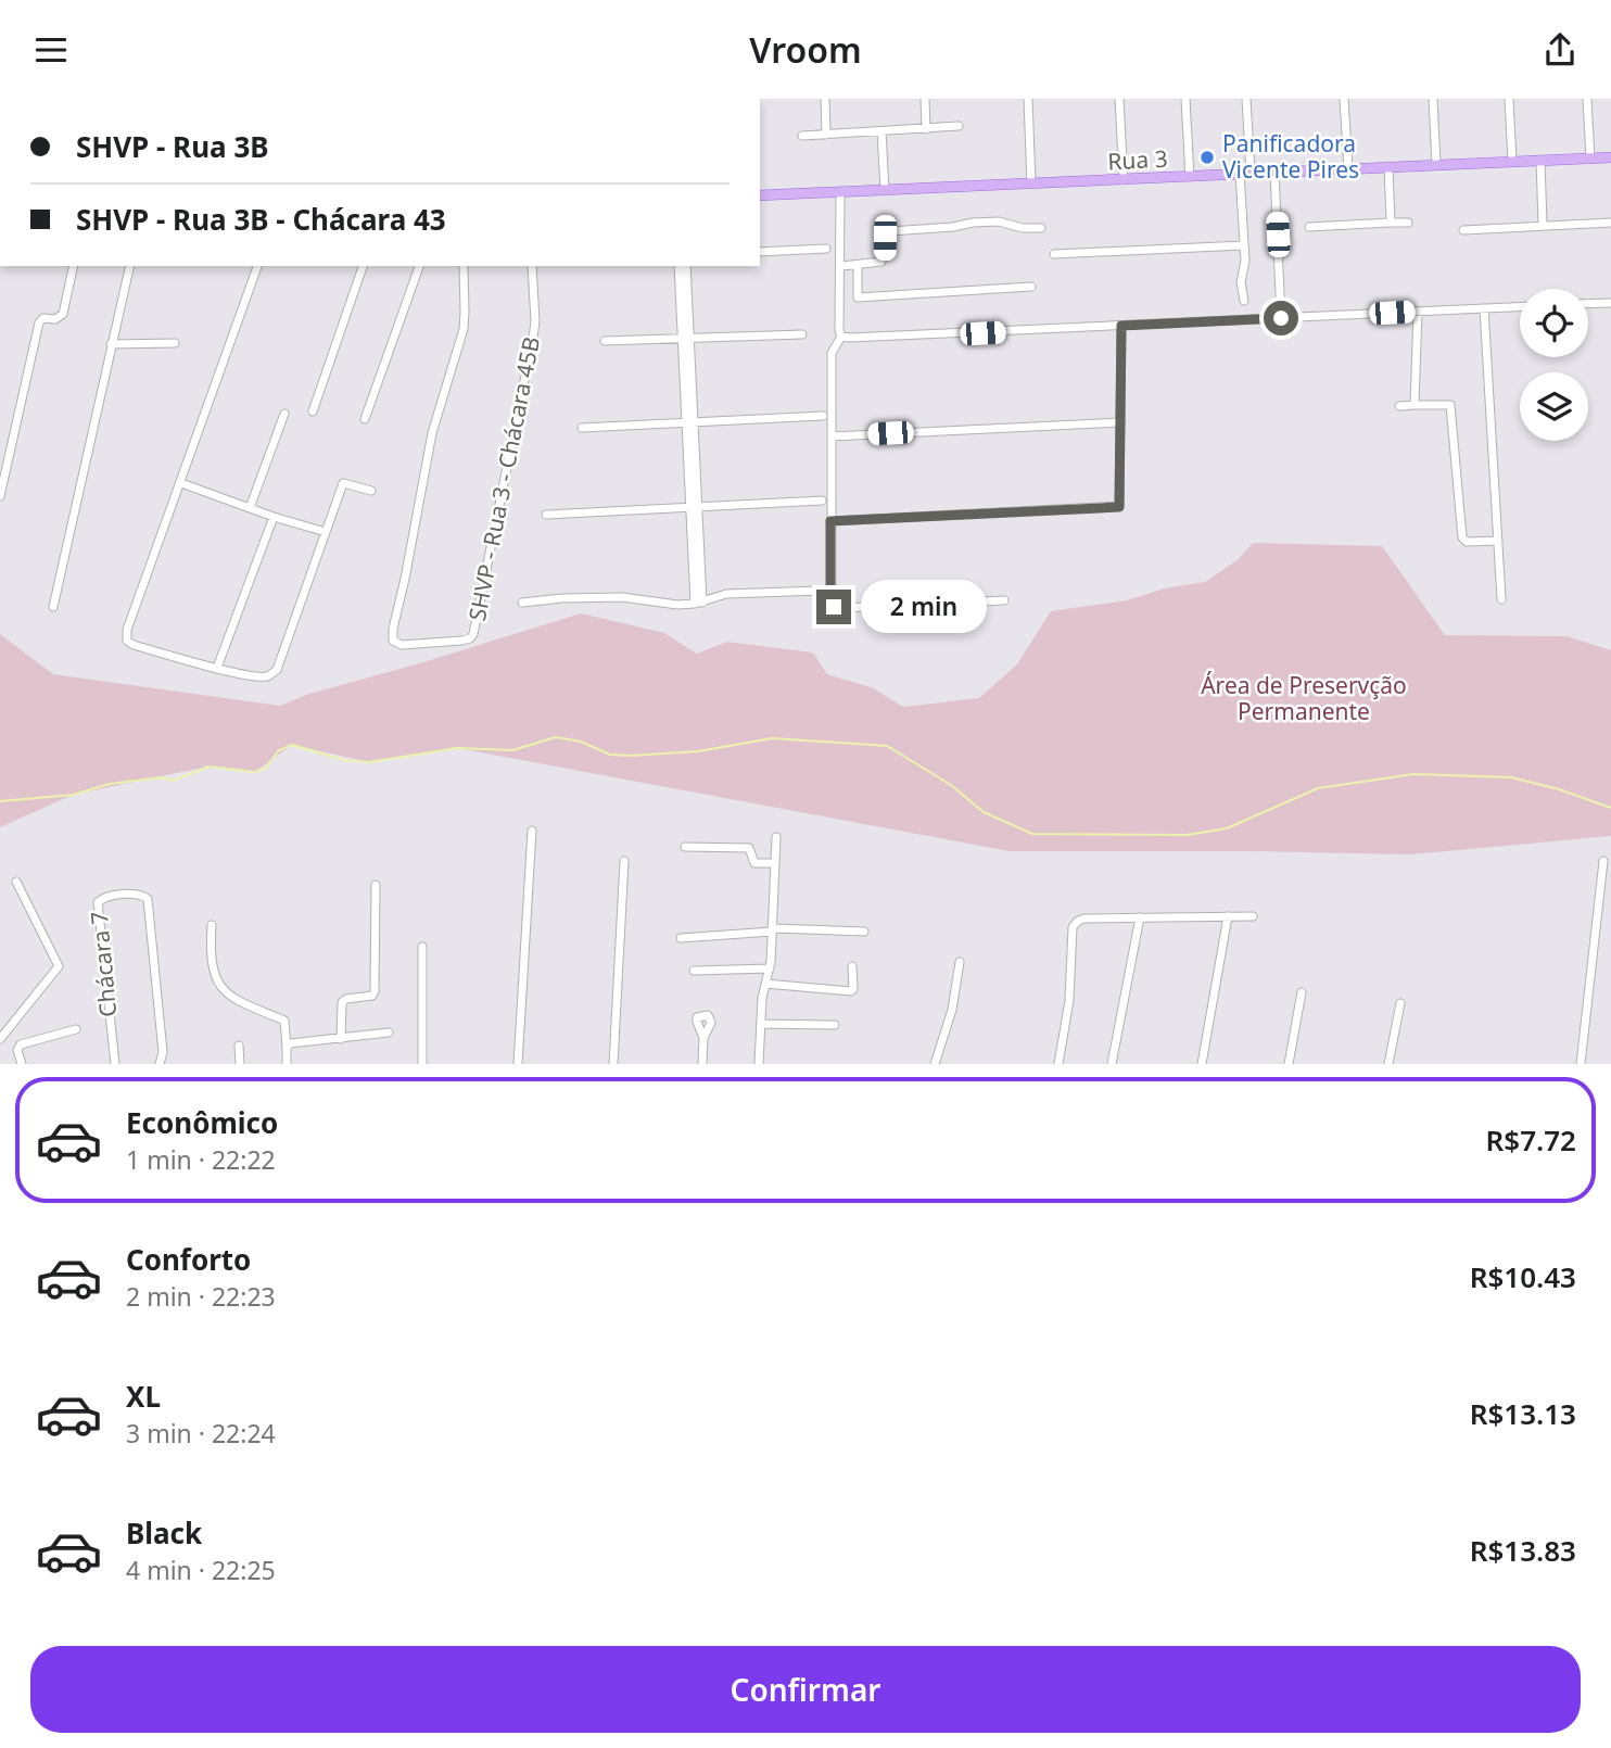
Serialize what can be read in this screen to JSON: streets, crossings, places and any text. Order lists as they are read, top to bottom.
{
  "streets": {
    "main road": ["Rua 3"],
    "street": ["SHVP - Rua 3 - Chácara 45B", "Chácara 7"]
  },
  "parks": ["Área de Preservção Permanente"],
  "places": ["Panificadora Vicente Pires"],
  "page": {
    "header": "Vroom",
    "banner": ["SHVP - Rua 3B", "SHVP - Rua 3B - Chácara 43"],
    "bubble": "2 min",
    "list": [
      {
        "name": "Econômico",
        "note": "1 min · 22:22",
        "value": "R$7.72"
      },
      {
        "name": "Conforto",
        "note": "2 min · 22:23",
        "value": "R$10.43"
      },
      {
        "name": "XL",
        "note": "3 min · 22:24",
        "value": "R$13.13"
      },
      {
        "name": "Black",
        "note": "4 min · 22:25",
        "value": "R$13.83"
      }
    ],
    "buttons": "Confirmar"
  }
}
